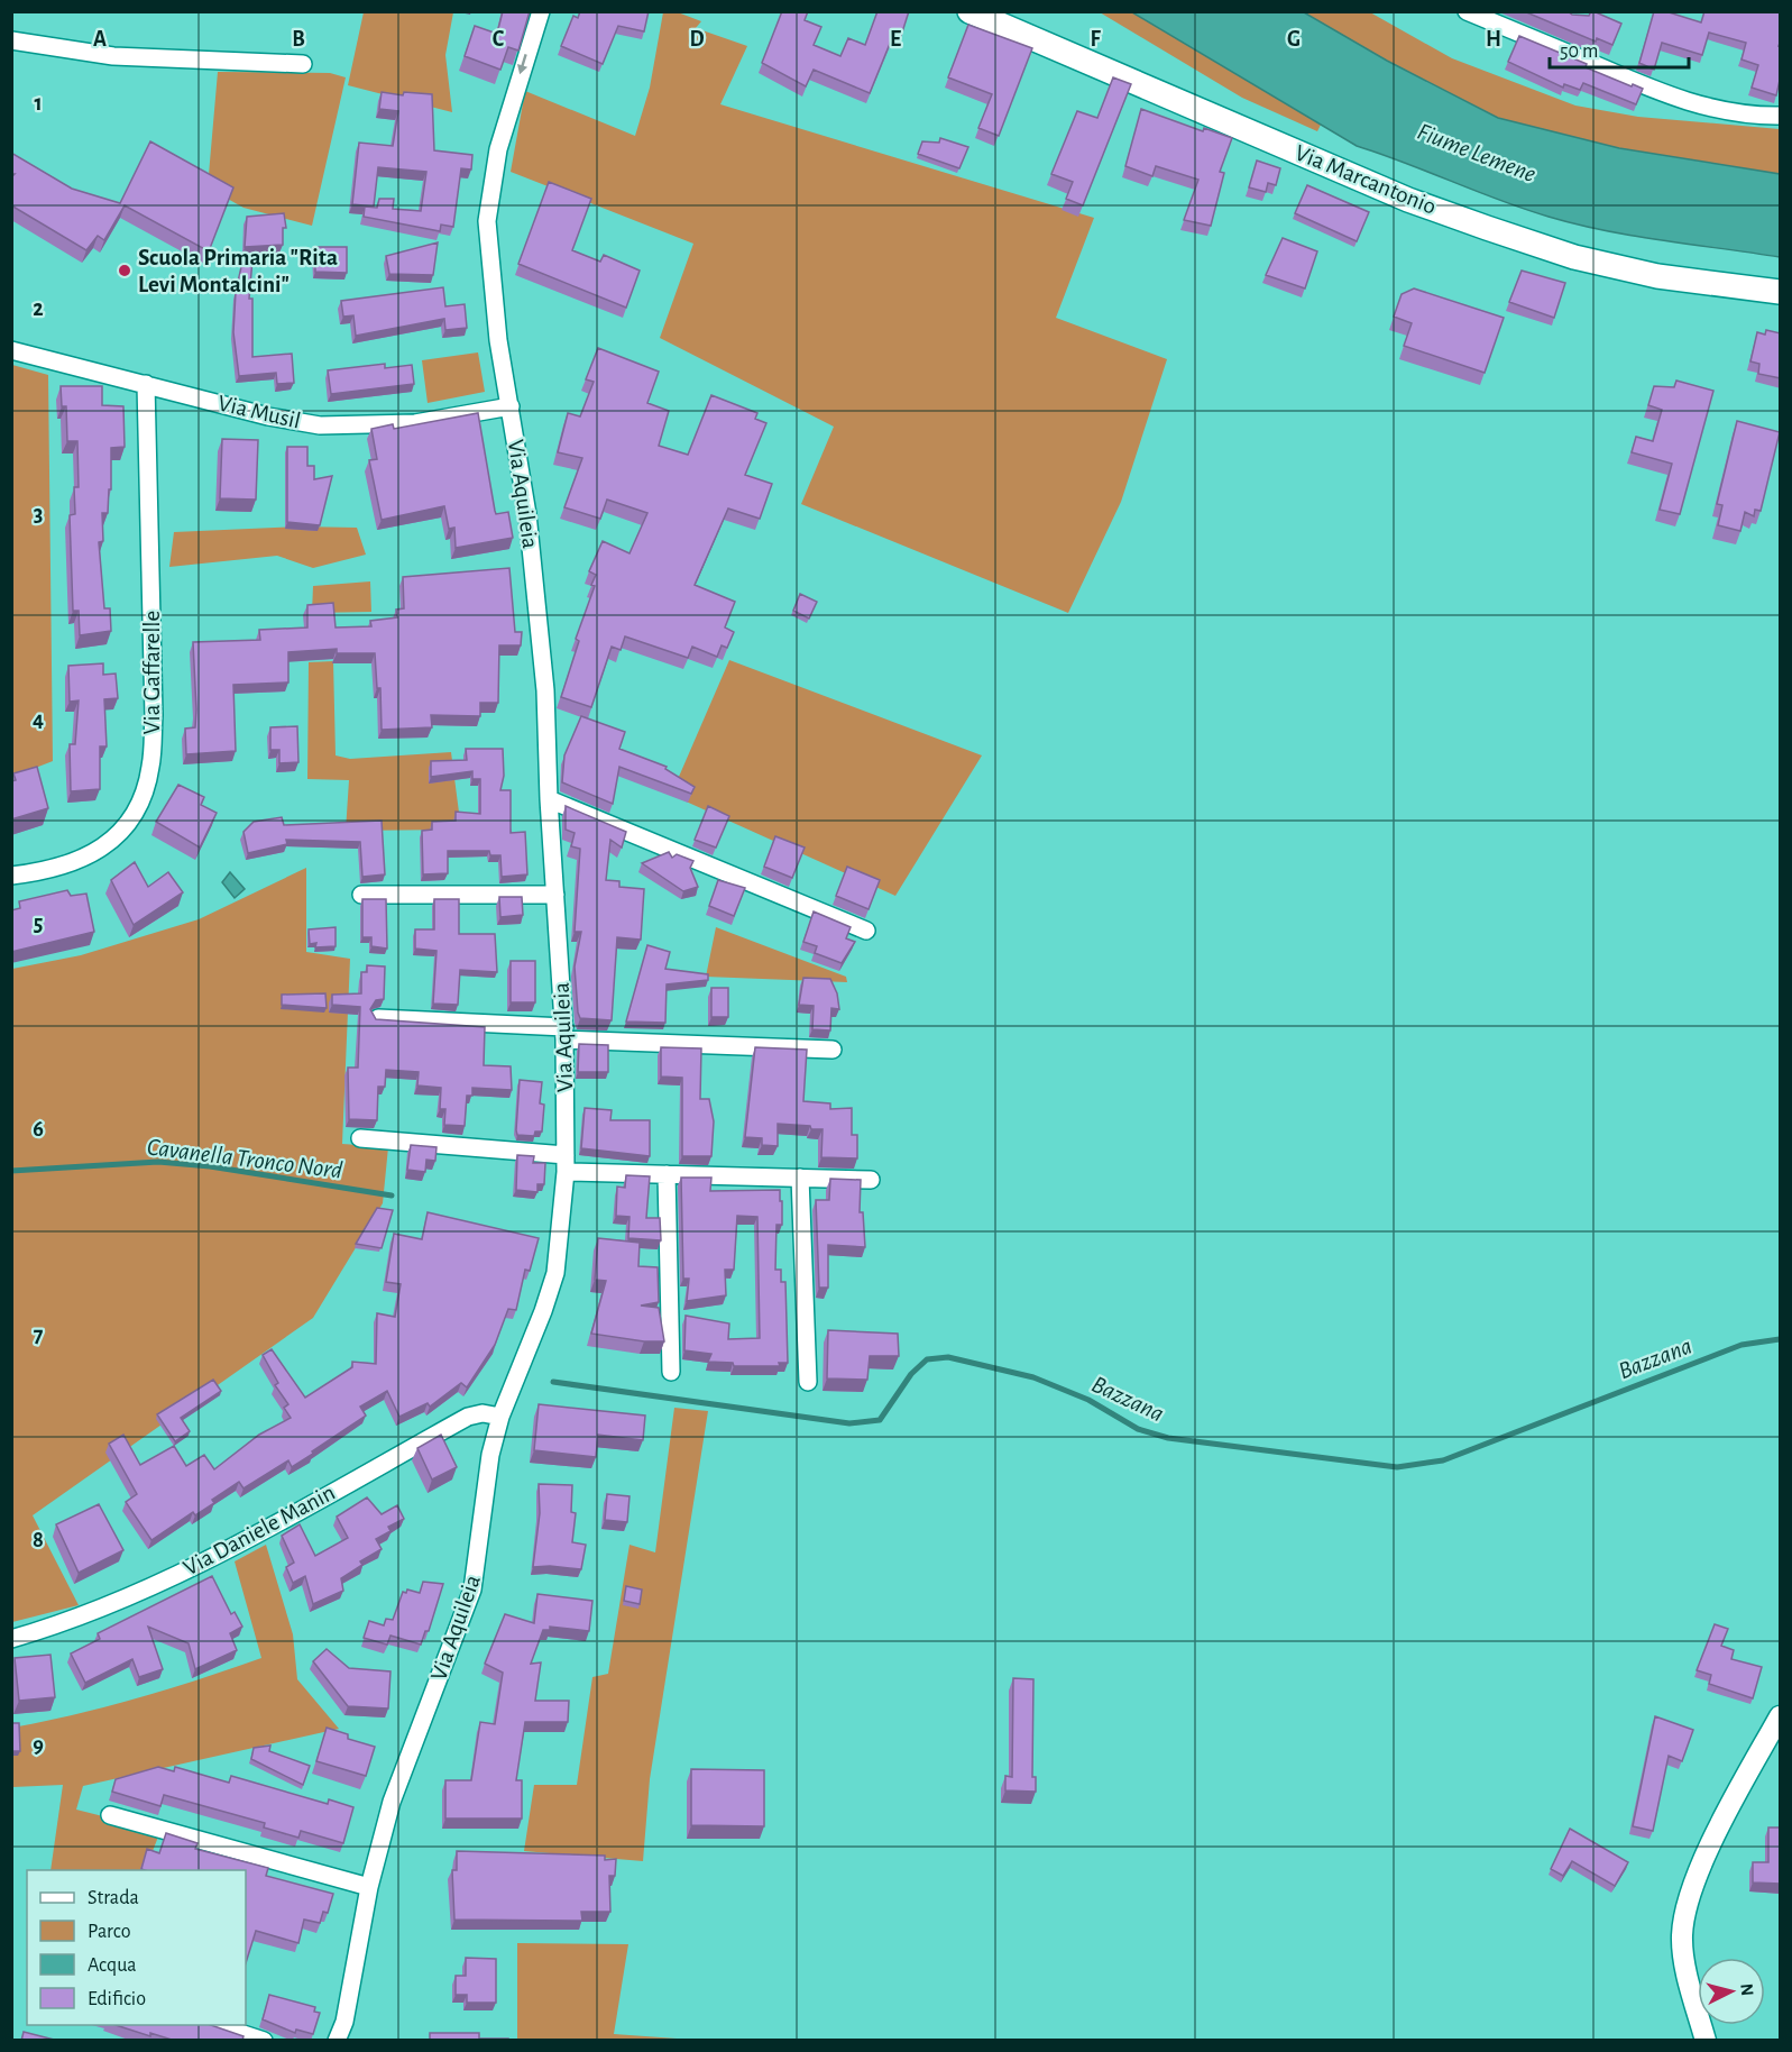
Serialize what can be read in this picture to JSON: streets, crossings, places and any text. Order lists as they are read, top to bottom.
{
  "streets": {
    "main road": ["Via Marcantonio"],
    "street": [
      "Via Musil",
      "Via Aquileia",
      "Via Gaffarelle",
      "Via Daniele Manin"
    ]
  },
  "crossings": [
    ["Via Musil", "Via Aquileia"],
    ["Via Musil", "Via Gaffarelle"],
    ["Via Aquileia", "Via Daniele Manin"]
  ],
  "water": ["Fiume Lemene", "Cavanella Tronco Nord", "Bazzana"],
  "places": ["Scuola Primaria \"Rita Levi Montalcini\""],
  "legend": [
    "Strada",
    "Parco",
    "Acqua",
    "Edificio"
  ],
  "scale_bar": "50 m",
  "north": "right",
  "grid": {
    "columns": [
      "A",
      "B",
      "C",
      "D",
      "E",
      "F",
      "G",
      "H"
    ],
    "rows": [
      "1",
      "2",
      "3",
      "4",
      "5",
      "6",
      "7",
      "8",
      "9"
    ]
  }
}
